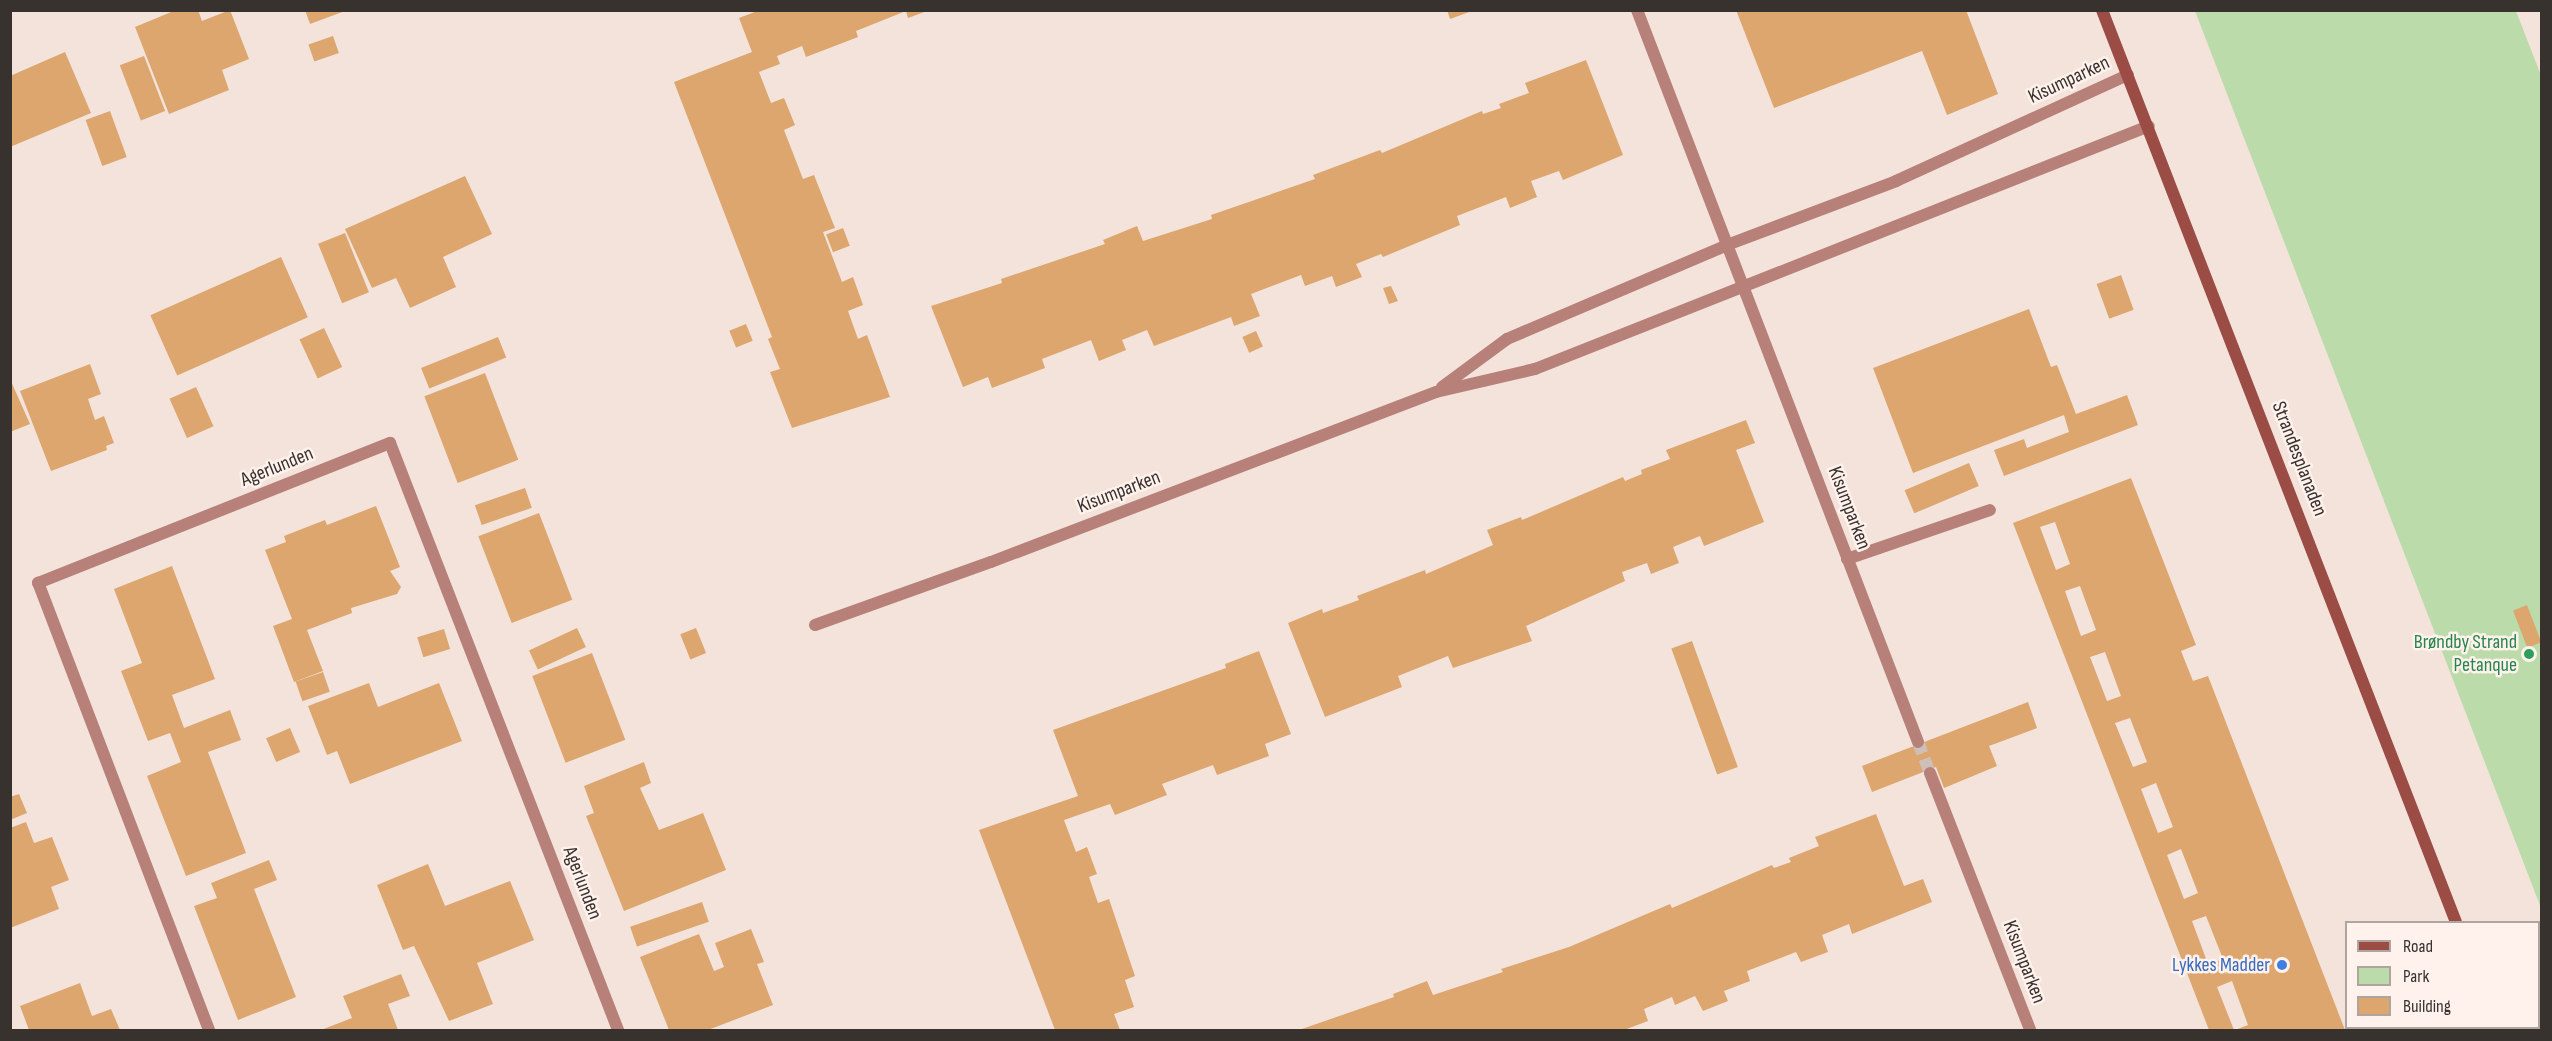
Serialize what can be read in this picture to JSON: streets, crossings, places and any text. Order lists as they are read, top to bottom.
{
  "streets": {
    "street": ["Kisumparken", "Strandesplanaden", "Agerlunden"]
  },
  "crossings": [
    ["Kisumparken", "Strandesplanaden"]
  ],
  "places": ["Brøndby Strand Petanque", "Lykkes Madder"],
  "legend": ["Road", "Park", "Building"]
}
